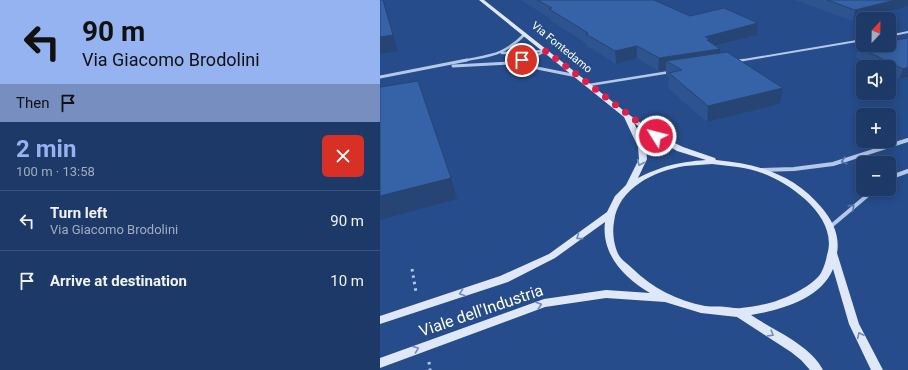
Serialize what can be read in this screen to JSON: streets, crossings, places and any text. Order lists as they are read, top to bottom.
{
  "streets": {
    "main road": ["Via Fontedamo", "Viale dell'Industria"]
  },
  "crossings": [
    ["Via Fontedamo", "Viale dell'Industria"]
  ],
  "north": "top",
  "page": {
    "turn": ["90 m", "Via Giacomo Brodolini"],
    "map_buttons": ["+", "−"],
    "then": "Then",
    "heading": ["2 min", "100 m · 13:58"],
    "list": [
      {
        "name": "Turn left",
        "note": "Via Giacomo Brodolini",
        "value": "90 m"
      },
      {
        "name": "Arrive at destination",
        "value": "10 m"
      }
    ]
  }
}
